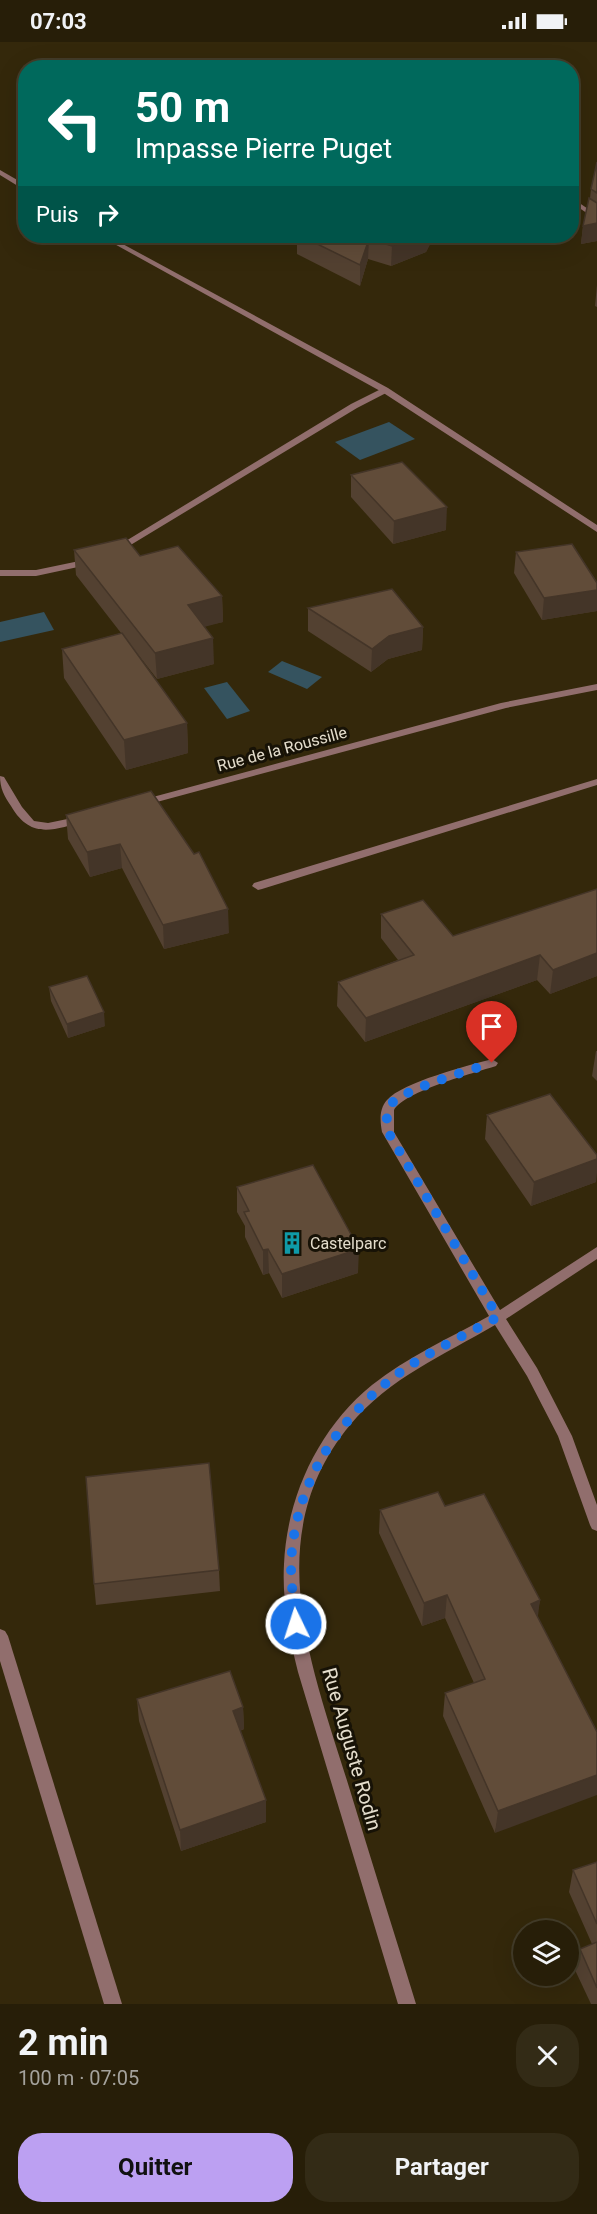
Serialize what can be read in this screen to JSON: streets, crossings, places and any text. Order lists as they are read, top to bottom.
{
  "streets": {
    "street": ["Rue de la Roussille", "Rue Auguste Rodin"]
  },
  "places": {
    "building": ["Castelparc"]
  },
  "page": {
    "status": "07:03",
    "turn": ["50 m", "Impasse Pierre Puget"],
    "then": "Puis",
    "heading": ["2 min", "100 m · 07:05"],
    "buttons": ["Quitter", "Partager"]
  }
}
